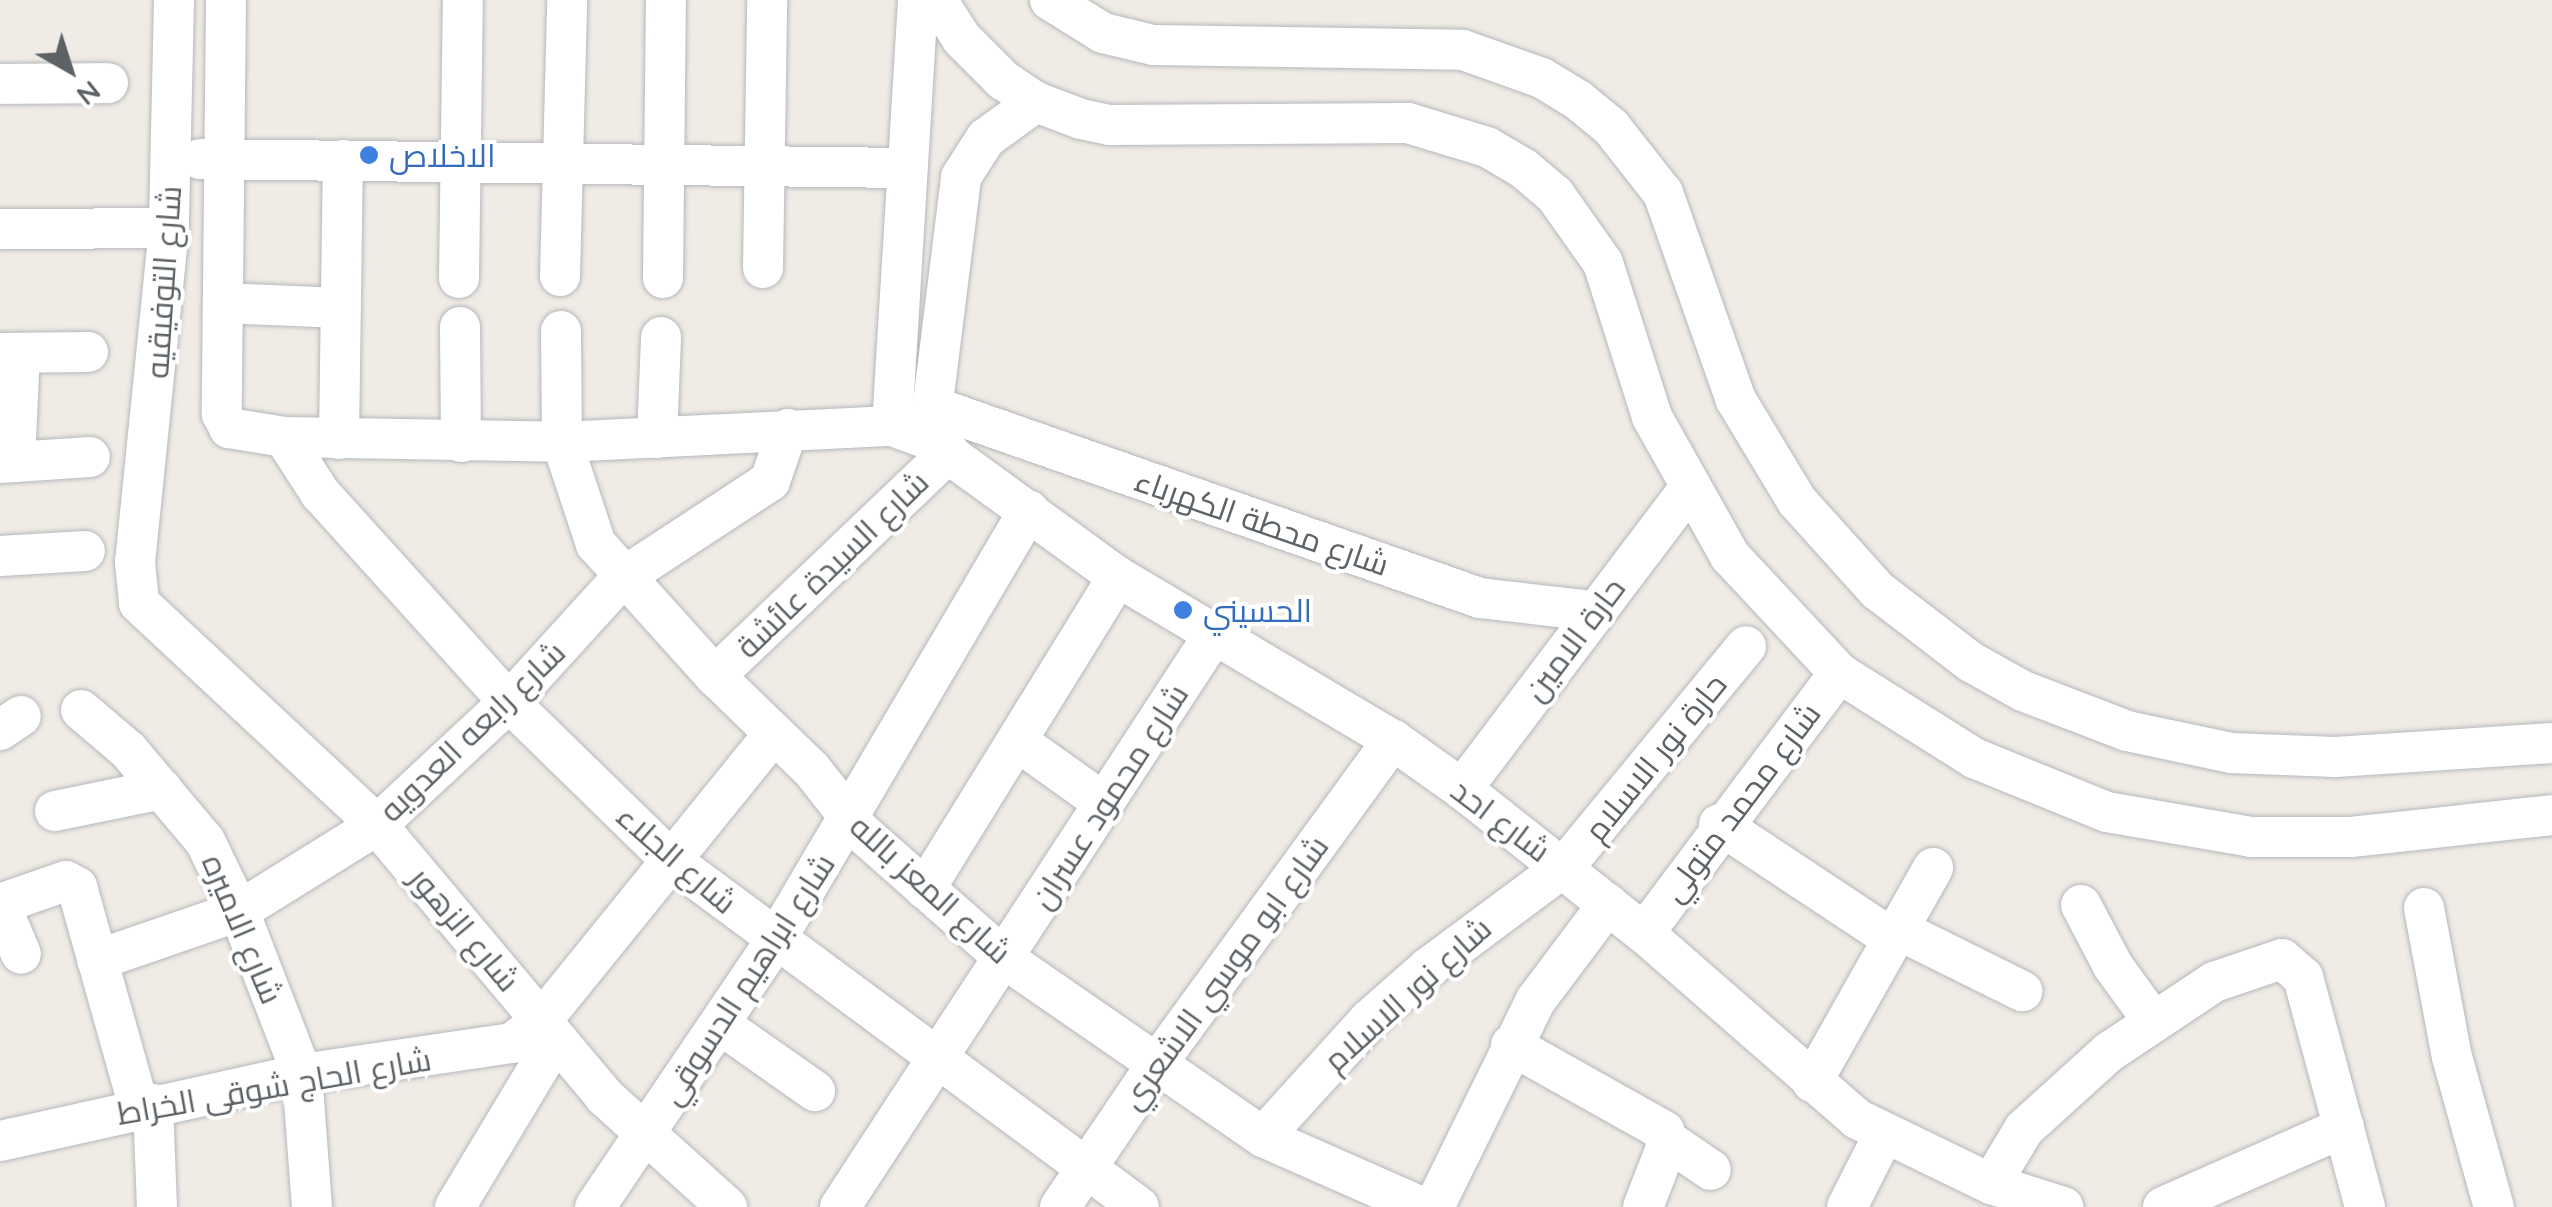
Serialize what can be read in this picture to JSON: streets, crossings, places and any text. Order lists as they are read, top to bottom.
{
  "streets": {
    "street": [
      "شارع التوفيقيه",
      "شارع محطة الكهرباء",
      "شارع السيدة عائشة",
      "حارة الامين",
      "شارع رابعه العدويه",
      "حارة نور الاسلام",
      "شارع محمود عسران",
      "شارع محمد متولي",
      "شارع احد",
      "شارع الجلاء",
      "شارع المعز بالله",
      "شارع الاميره",
      "شارع الزهور",
      "شارع ابو موسي الاشعري",
      "شارع ابراهيم الدسوقي",
      "شارع نور الاسلام",
      "شارع الحاج شوقى الخراط"
    ]
  },
  "crossings": [
    ["شارع التوفيقيه", "شارع الجلاء"],
    ["شارع التوفيقيه", "شارع الزهور"],
    ["شارع محطة الكهرباء", "شارع السيدة عائشة"],
    ["شارع محطة الكهرباء", "حارة الامين"],
    ["شارع محطة الكهرباء", "شارع احد"],
    ["شارع السيدة عائشة", "شارع احد"],
    ["شارع السيدة عائشة", "شارع المعز بالله"],
    ["حارة الامين", "شارع احد"],
    ["شارع رابعه العدويه", "شارع الجلاء"],
    ["شارع رابعه العدويه", "شارع المعز بالله"],
    ["شارع رابعه العدويه", "شارع الاميره"],
    ["شارع رابعه العدويه", "شارع الزهور"],
    ["حارة نور الاسلام", "شارع احد"],
    ["حارة نور الاسلام", "شارع نور الاسلام"],
    ["شارع محمود عسران", "شارع احد"],
    ["شارع محمود عسران", "شارع الجلاء"],
    ["شارع محمود عسران", "شارع المعز بالله"],
    ["شارع محمد متولي", "شارع احد"],
    ["شارع احد", "شارع ابو موسي الاشعري"],
    ["شارع احد", "شارع ابراهيم الدسوقي"],
    ["شارع احد", "شارع نور الاسلام"],
    ["شارع الجلاء", "شارع ابو موسي الاشعري"],
    ["شارع الجلاء", "شارع ابراهيم الدسوقي"],
    ["شارع المعز بالله", "شارع ابو موسي الاشعري"],
    ["شارع المعز بالله", "شارع ابراهيم الدسوقي"],
    ["شارع المعز بالله", "شارع نور الاسلام"],
    ["شارع الاميره", "شارع الحاج شوقى الخراط"],
    ["شارع الزهور", "شارع ابراهيم الدسوقي"],
    ["شارع الزهور", "شارع الحاج شوقى الخراط"]
  ],
  "places": ["الاخلاص", "الحسيني"],
  "north": "bottom right"
}
